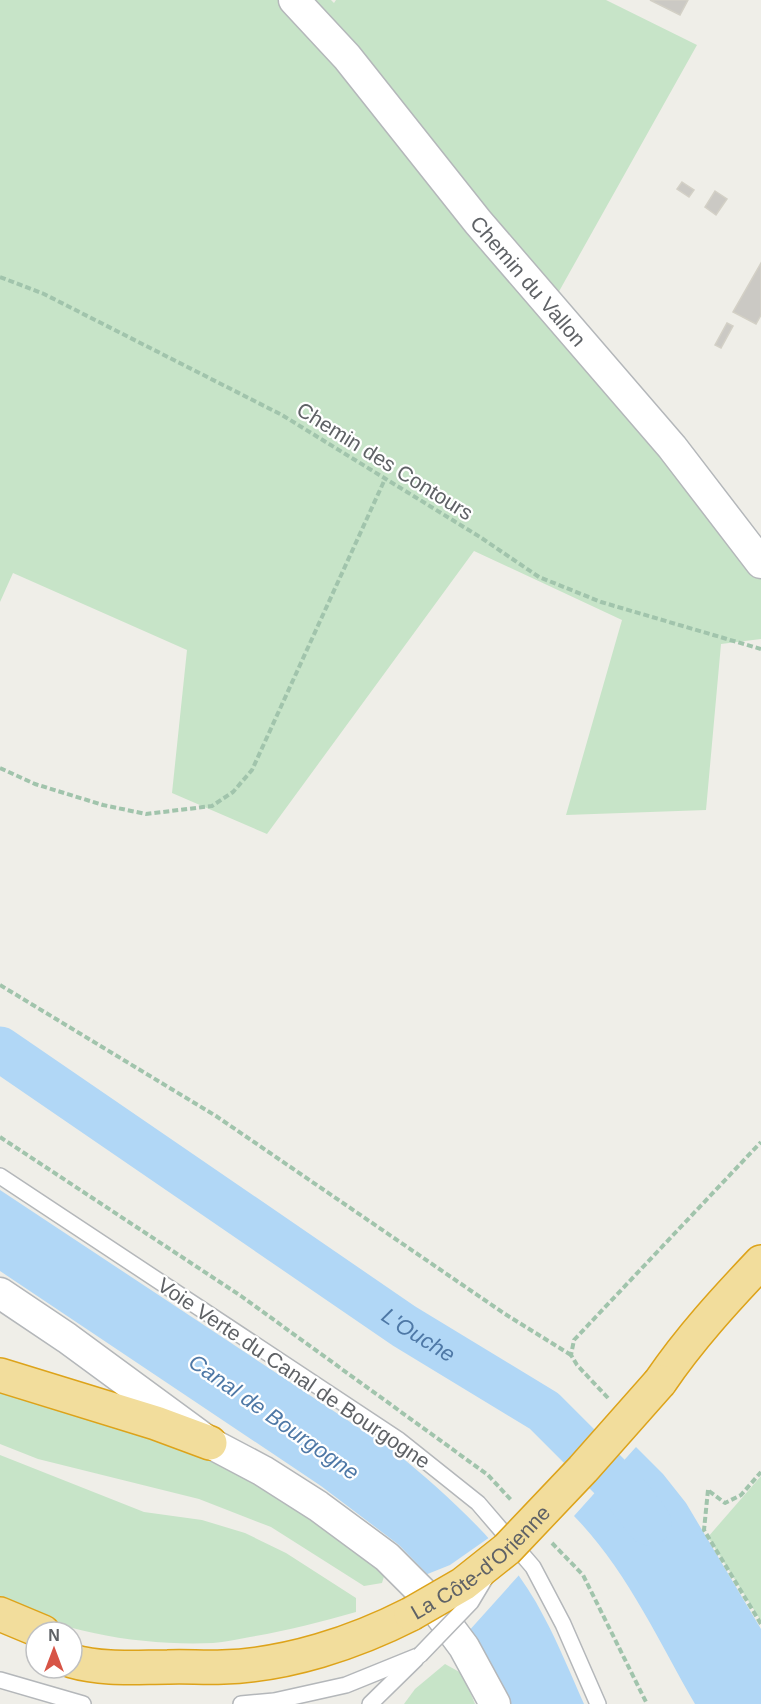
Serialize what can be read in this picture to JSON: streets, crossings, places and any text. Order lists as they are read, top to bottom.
{
  "streets": {
    "highway": ["La Côte-d'Orienne"],
    "street": ["Chemin du Vallon"],
    "lane": ["Voie Verte du Canal de Bourgogne"],
    "path": ["Chemin des Contours"]
  },
  "water": ["L'Ouche", "Canal de Bourgogne"],
  "north": "top"
}
